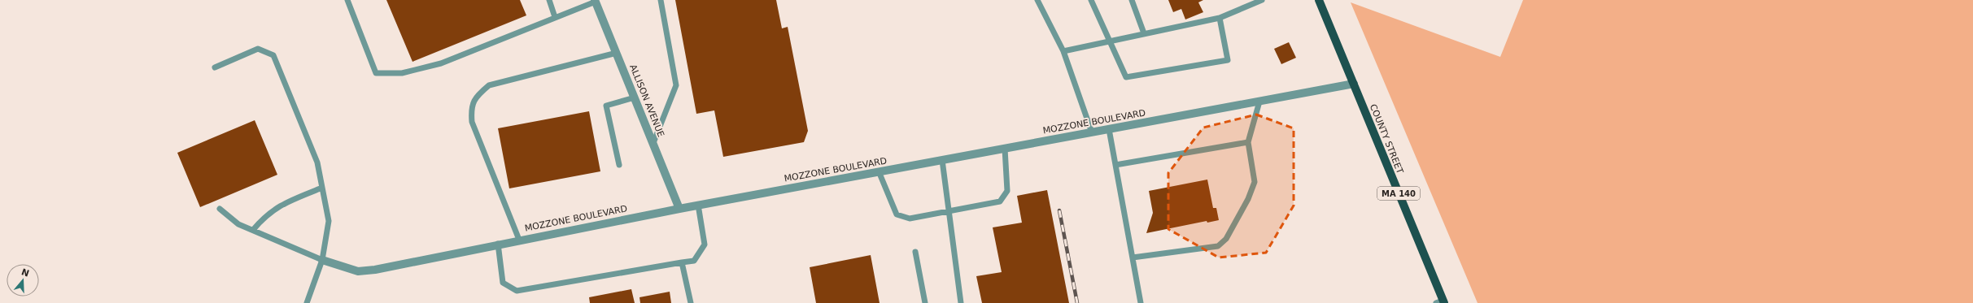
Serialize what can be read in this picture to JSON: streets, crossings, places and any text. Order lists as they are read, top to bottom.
{
  "streets": {
    "main road": ["COUNTY STREET", "MA 140"],
    "street": ["ALLISON AVENUE", "MOZZONE BOULEVARD"]
  },
  "crossings": [
    ["ALLISON AVENUE", "MOZZONE BOULEVARD"],
    ["MOZZONE BOULEVARD", "COUNTY STREET"]
  ],
  "north": "top"
}
